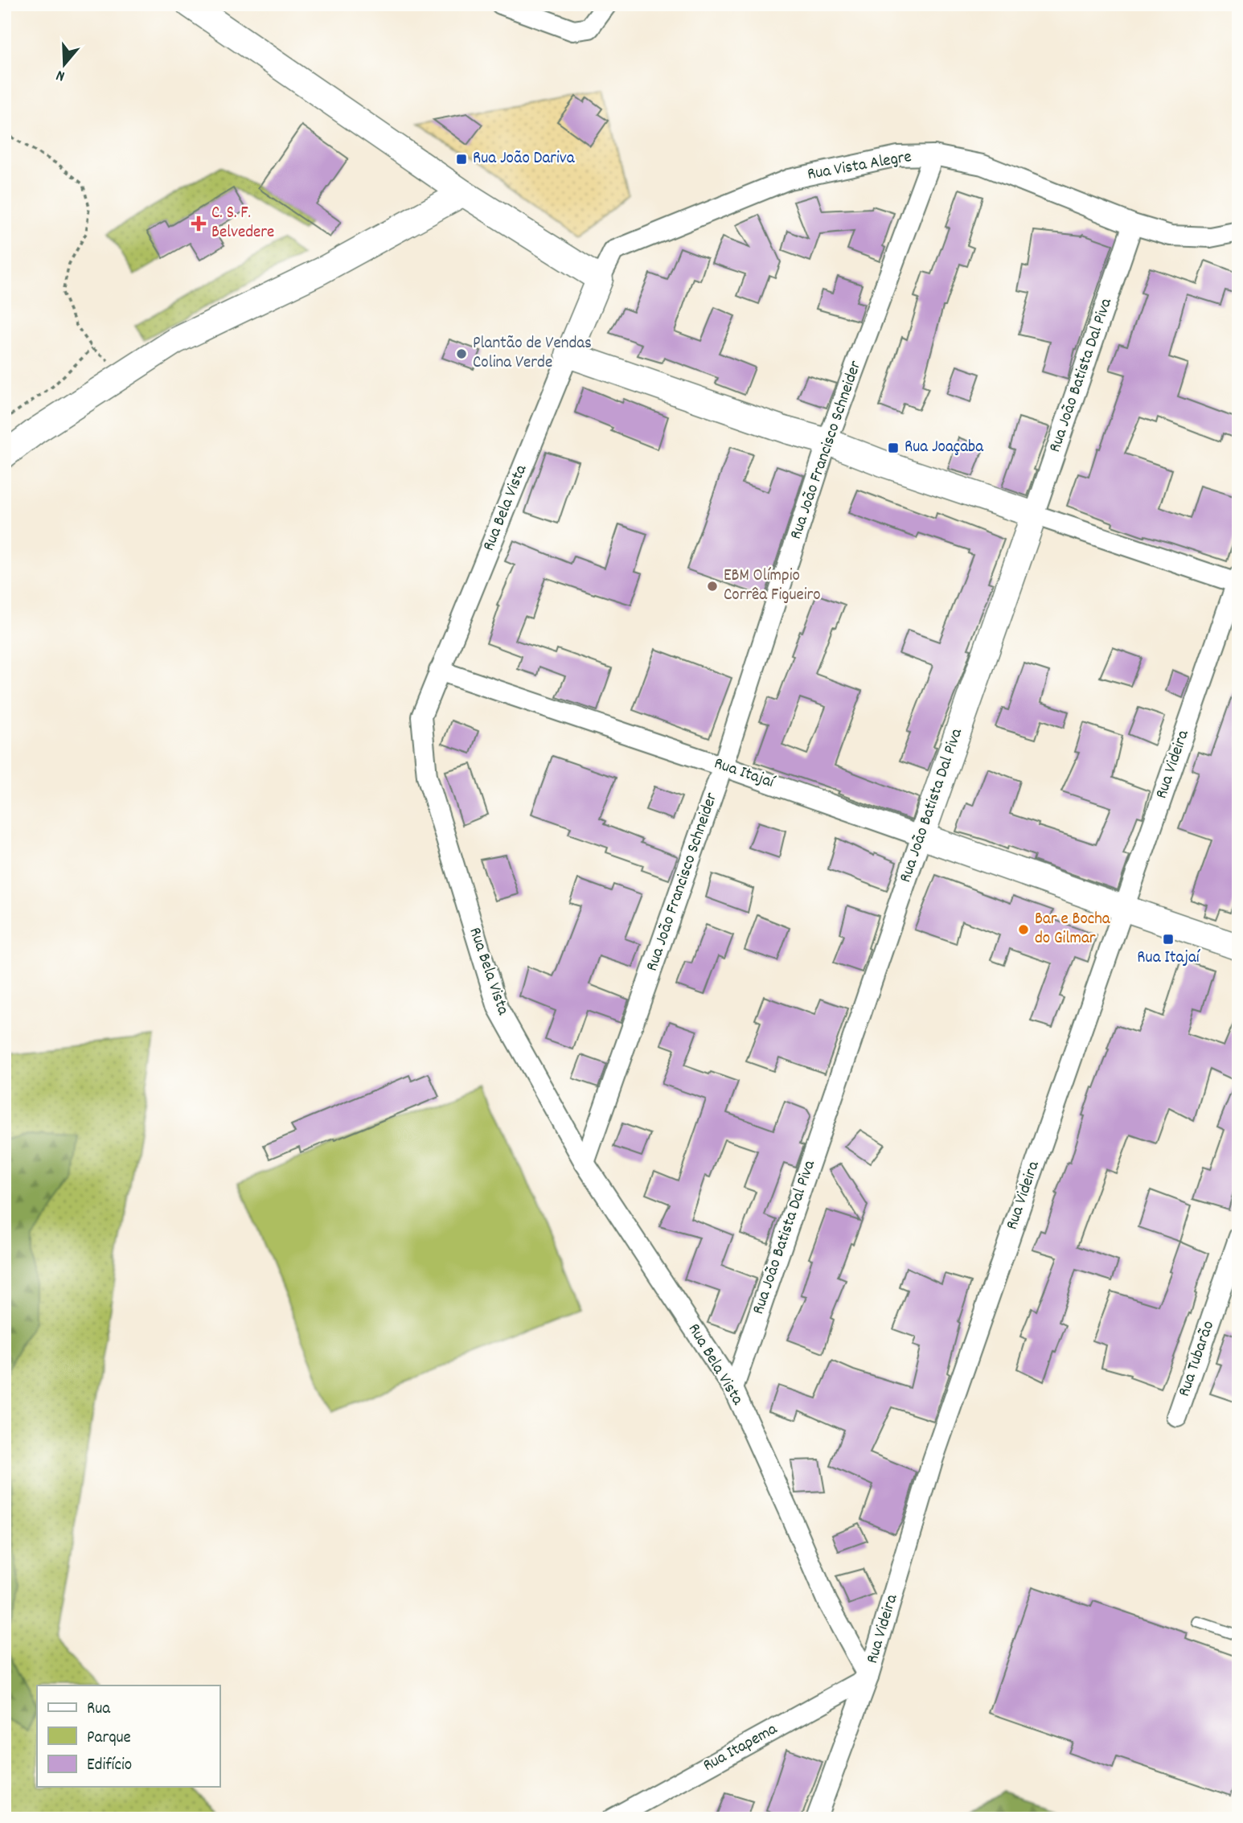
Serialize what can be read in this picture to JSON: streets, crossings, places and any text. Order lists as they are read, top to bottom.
{
  "streets": {
    "street": [
      "Rua Vista Alegre",
      "Rua João Batista Dal Piva",
      "Rua João Francisco Schneider",
      "Rua Bela Vista",
      "Rua Videira",
      "Rua Itajaí",
      "Rua Tubarão",
      "Rua Itapema"
    ]
  },
  "crossings": [
    ["Rua Vista Alegre", "Rua João Batista Dal Piva"],
    ["Rua Vista Alegre", "Rua João Francisco Schneider"],
    ["Rua Vista Alegre", "Rua Bela Vista"],
    ["Rua João Batista Dal Piva", "Rua Bela Vista"],
    ["Rua João Batista Dal Piva", "Rua Itajaí"],
    ["Rua João Francisco Schneider", "Rua Bela Vista"],
    ["Rua João Francisco Schneider", "Rua Itajaí"],
    ["Rua Bela Vista", "Rua Videira"],
    ["Rua Bela Vista", "Rua Itajaí"],
    ["Rua Bela Vista", "Rua Itapema"],
    ["Rua Videira", "Rua Itajaí"],
    ["Rua Videira", "Rua Itapema"]
  ],
  "places": {
    "transit": ["Rua João Dariva", "Rua Joaçaba", "Rua Itajaí"],
    "health": ["C. S. F. Belvedere"],
    "other": ["Plantão de Vendas Colina Verde", "EBM Olímpio Corrêa Figueiro", "Bar e Bocha do Gilmar"]
  },
  "legend": ["Rua", "Parque", "Edifício"],
  "north": "bottom"
}
